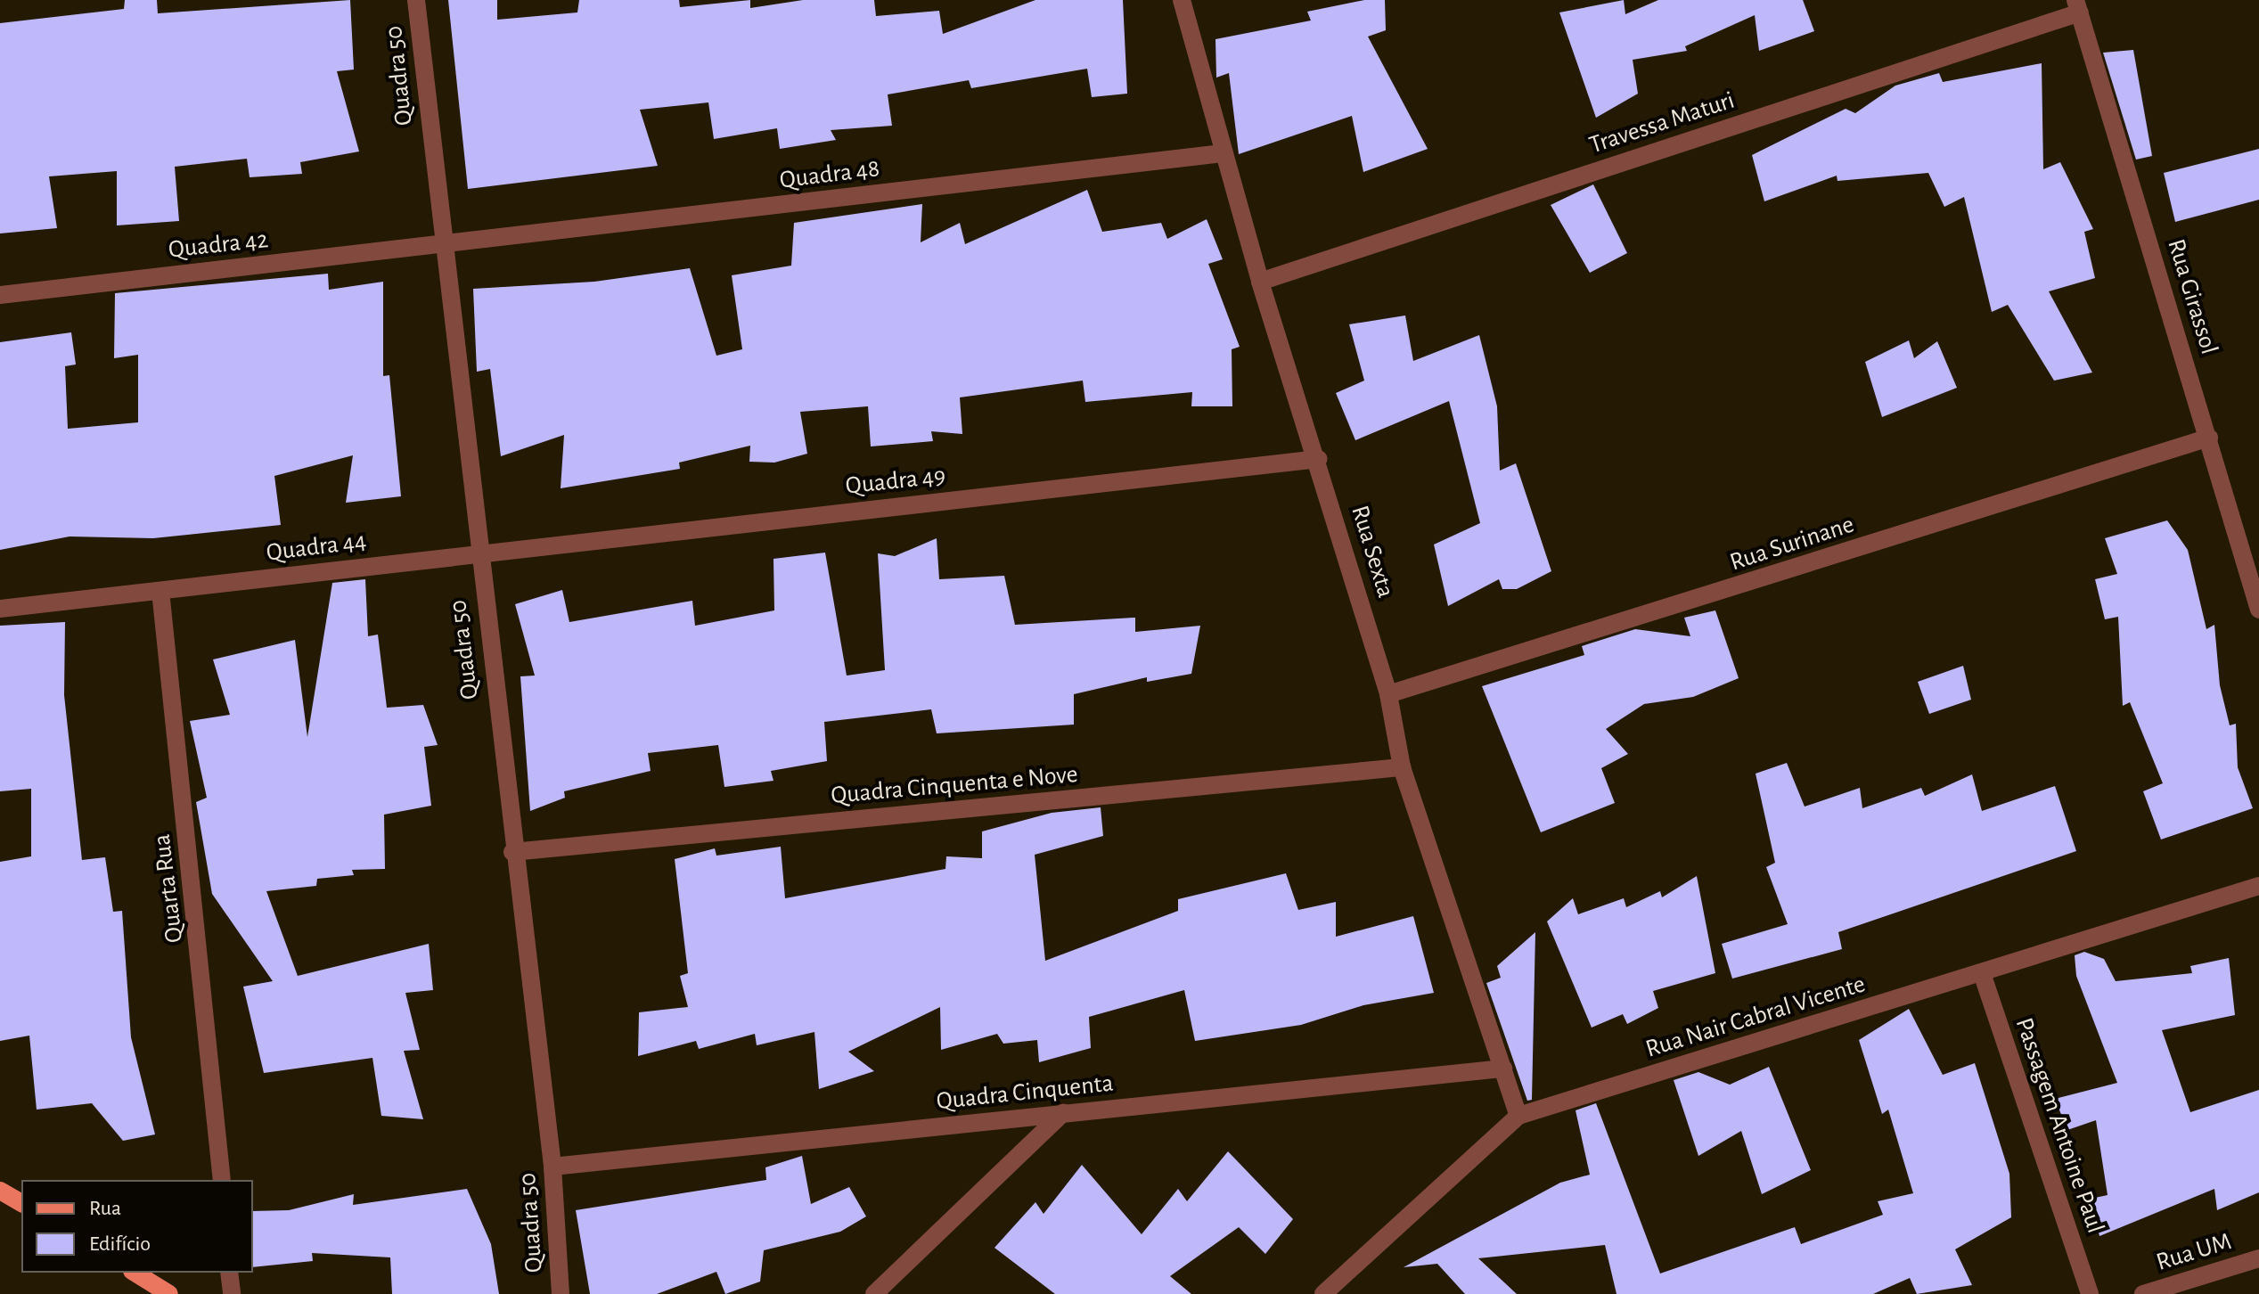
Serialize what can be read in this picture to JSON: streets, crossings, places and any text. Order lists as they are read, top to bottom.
{
  "streets": {
    "street": [
      "Quadra 50",
      "Travessa Maturi",
      "Quadra 48",
      "Quadra 42",
      "Rua Girassol",
      "Quadra 49",
      "Rua Surinane",
      "Quadra 44",
      "Rua Sexta",
      "Quadra Cinquenta e Nove",
      "Quarta Rua",
      "Rua Nair Cabral Vicente",
      "Quadra Cinquenta",
      "Passagem Antoine Paul",
      "Rua UM"
    ]
  },
  "crossings": [
    ["Quadra 50", "Quadra 48"],
    ["Quadra 50", "Quadra 42"],
    ["Quadra 50", "Quadra 49"],
    ["Quadra 50", "Quadra 44"],
    ["Quadra 50", "Quadra Cinquenta e Nove"],
    ["Quadra 50", "Quadra Cinquenta"],
    ["Travessa Maturi", "Rua Girassol"],
    ["Travessa Maturi", "Rua Sexta"],
    ["Quadra 48", "Quadra 42"],
    ["Quadra 48", "Rua Sexta"],
    ["Rua Girassol", "Rua Surinane"],
    ["Quadra 49", "Quadra 44"],
    ["Quadra 49", "Rua Sexta"],
    ["Rua Surinane", "Rua Sexta"],
    ["Quadra 44", "Quarta Rua"],
    ["Rua Sexta", "Quadra Cinquenta e Nove"],
    ["Rua Sexta", "Rua Nair Cabral Vicente"],
    ["Rua Sexta", "Quadra Cinquenta"],
    ["Rua Nair Cabral Vicente", "Passagem Antoine Paul"]
  ],
  "legend": ["Rua", "Edifício"]
}
